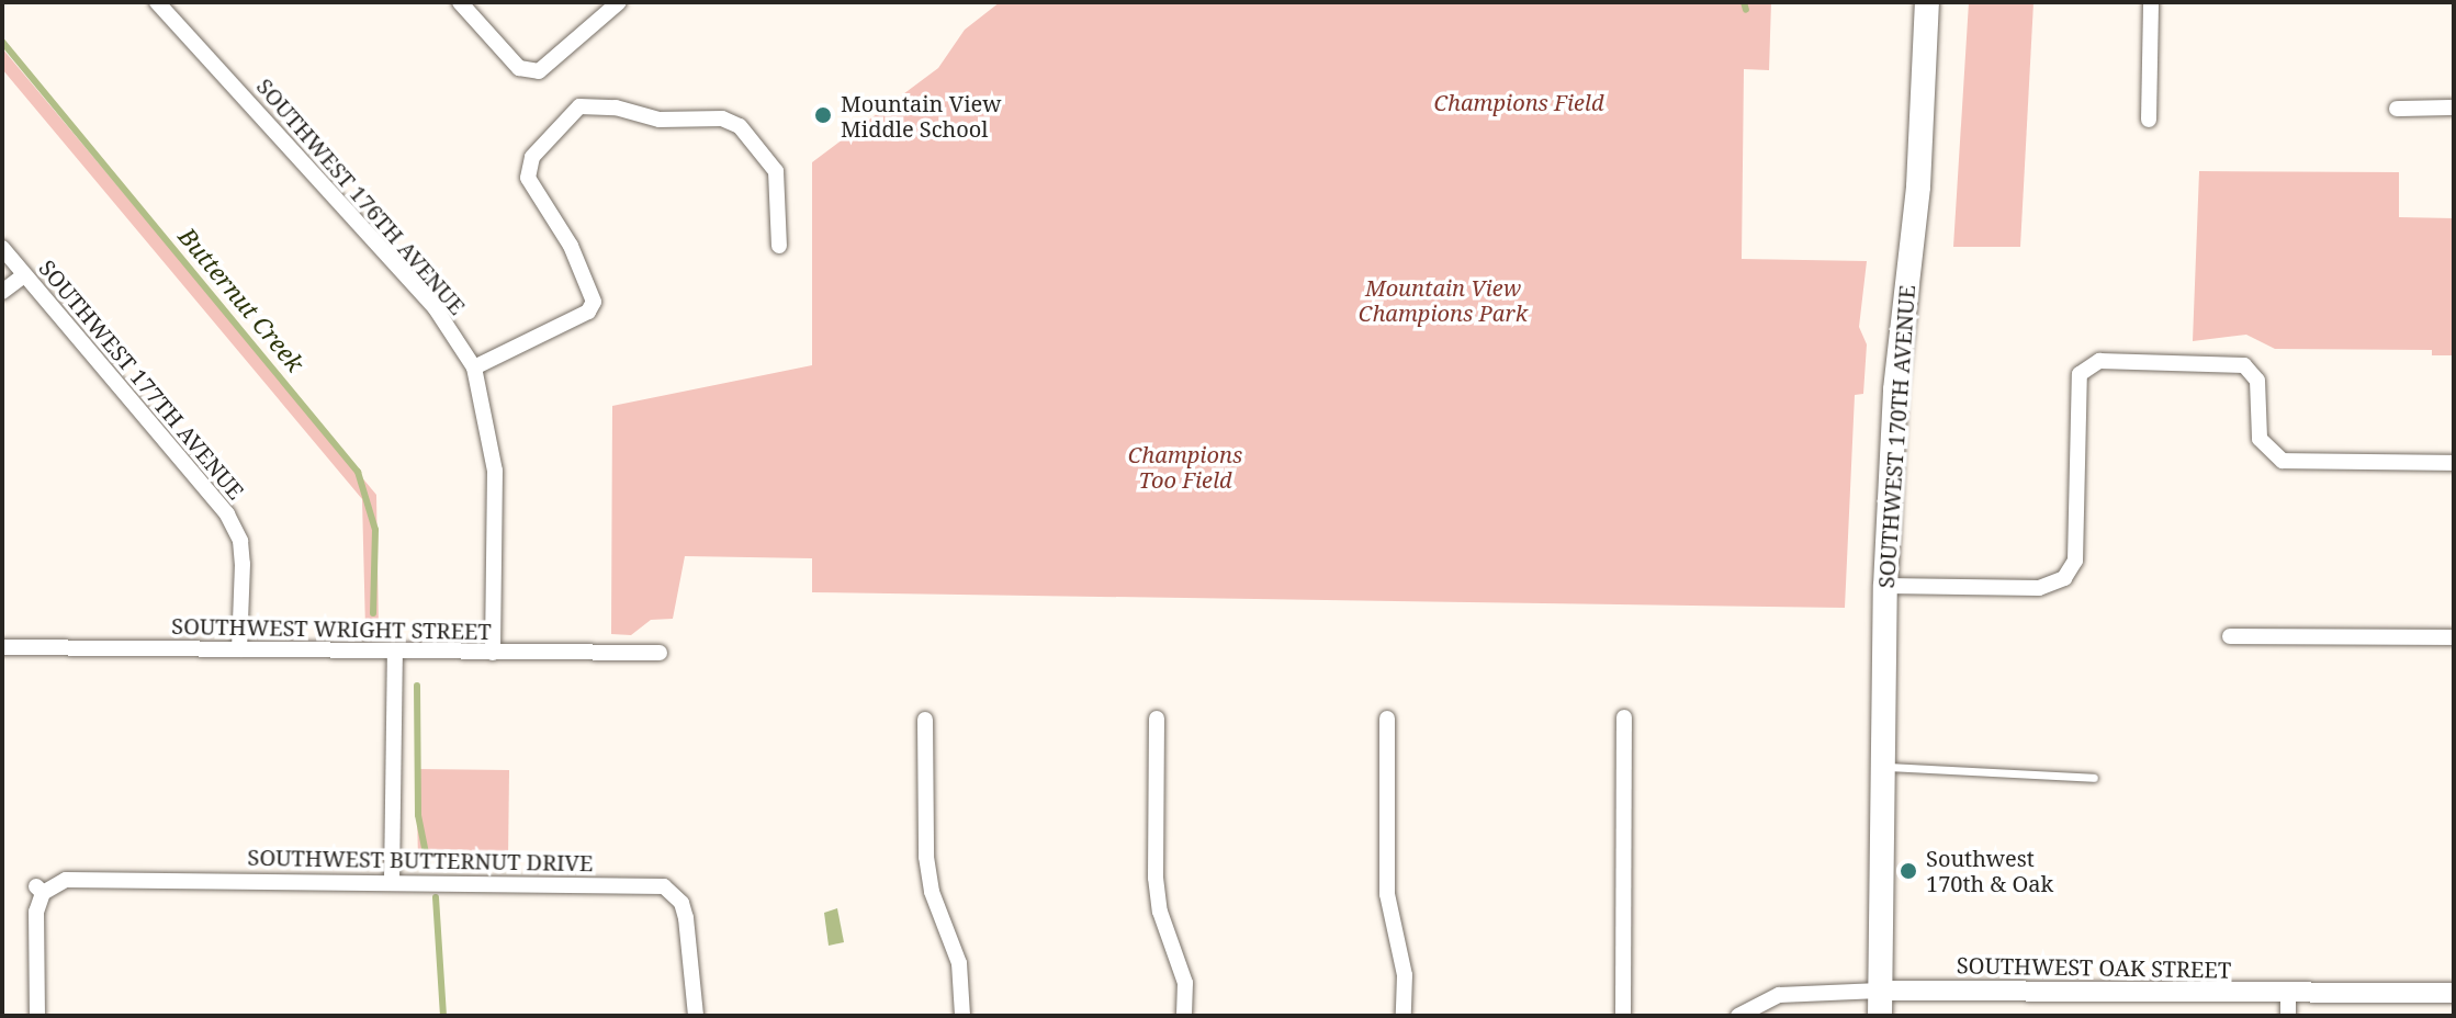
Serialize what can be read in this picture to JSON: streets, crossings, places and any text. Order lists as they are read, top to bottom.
{
  "streets": {
    "main road": ["SOUTHWEST 170TH AVENUE"],
    "street": [
      "SOUTHWEST 176TH AVENUE",
      "SOUTHWEST 177TH AVENUE",
      "SOUTHWEST WRIGHT STREET",
      "SOUTHWEST BUTTERNUT DRIVE",
      "SOUTHWEST OAK STREET"
    ]
  },
  "crossings": [
    ["SOUTHWEST 176TH AVENUE", "SOUTHWEST WRIGHT STREET"],
    ["SOUTHWEST 177TH AVENUE", "SOUTHWEST WRIGHT STREET"],
    ["SOUTHWEST 170TH AVENUE", "SOUTHWEST OAK STREET"]
  ],
  "water": ["Butternut Creek"],
  "parks": ["Champions Field", "Mountain View Champions Park", "Champions Too Field"],
  "places": ["Mountain View Middle School", "Southwest 170th & Oak"]
}
